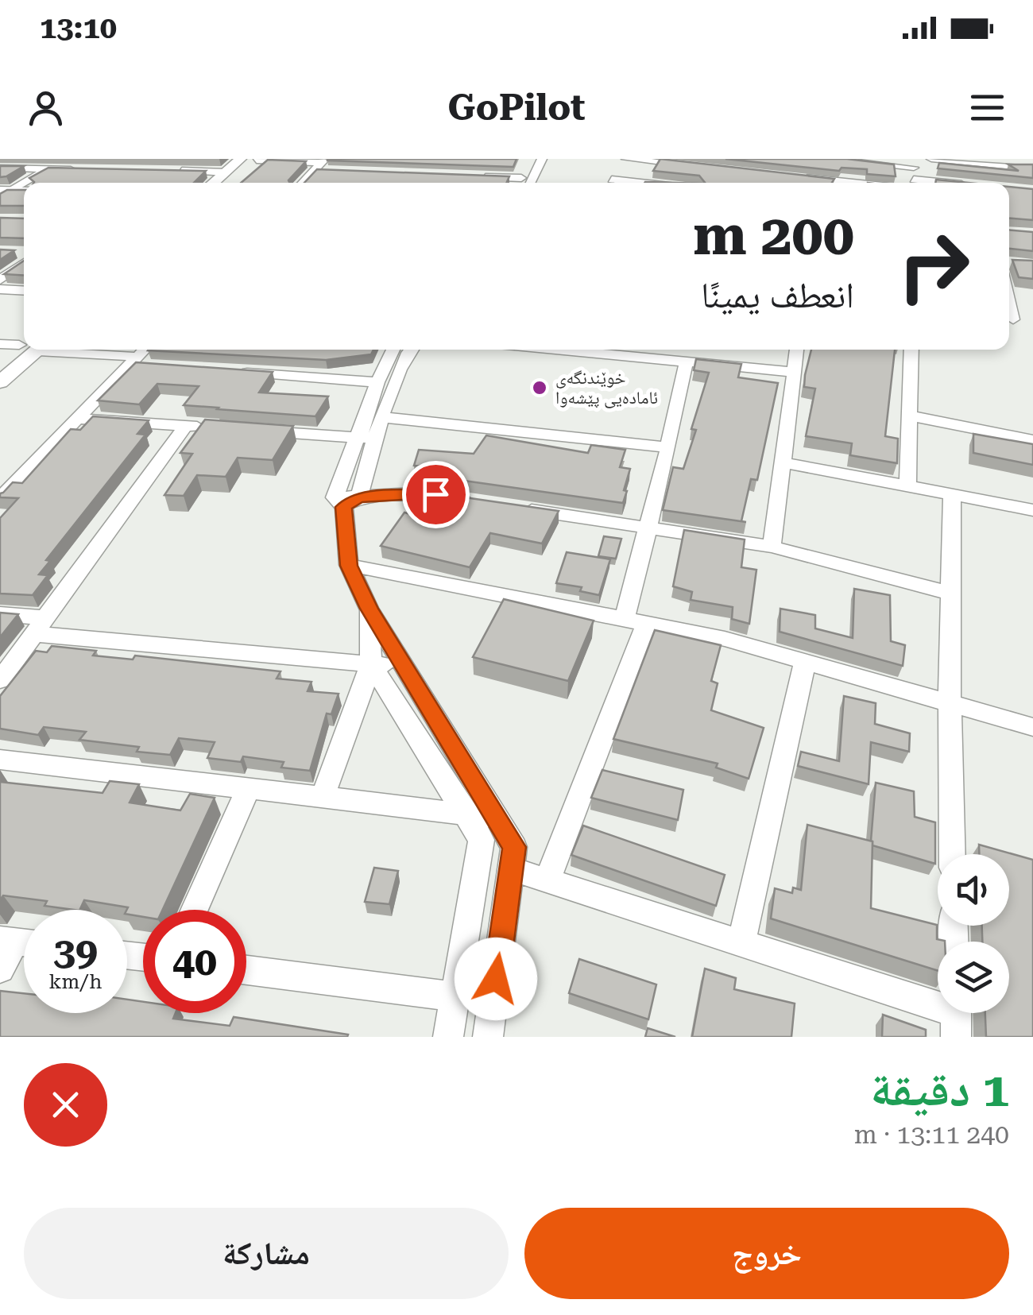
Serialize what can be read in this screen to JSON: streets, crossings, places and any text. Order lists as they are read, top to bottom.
{
  "places": ["خوێندنگەی ئامادەیی پێشەوا"],
  "page": {
    "status": "13:10",
    "header": "GoPilot",
    "turn": ["200 m", "انعطف يمينًا"],
    "speed": "39 km/h",
    "limit": "40",
    "heading": ["1 دقيقة", "240 m · 13:11"],
    "buttons": ["خروج", "مشاركة"]
  }
}
